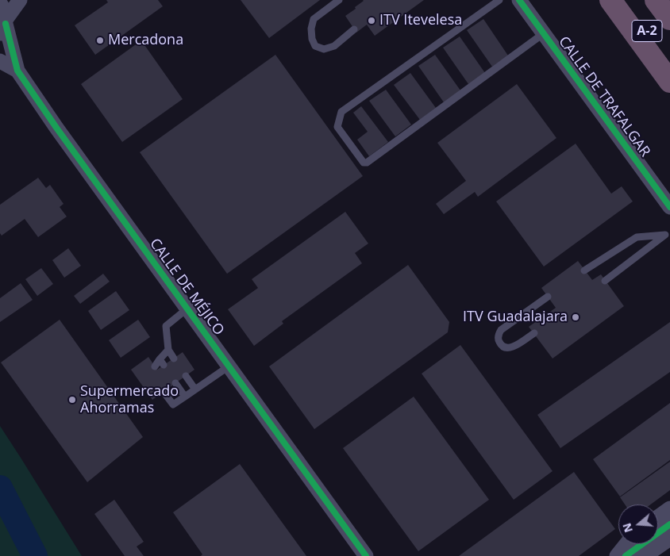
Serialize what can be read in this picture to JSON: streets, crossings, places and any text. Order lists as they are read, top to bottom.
{
  "streets": {
    "highway": ["A-2"],
    "street": ["CALLE DE TRAFALGAR", "CALLE DE MÉJICO"]
  },
  "places": [
    "ITV Itevelesa",
    "Mercadona",
    "ITV Guadalajara",
    "Supermercado Ahorramas"
  ],
  "north": "left"
}
